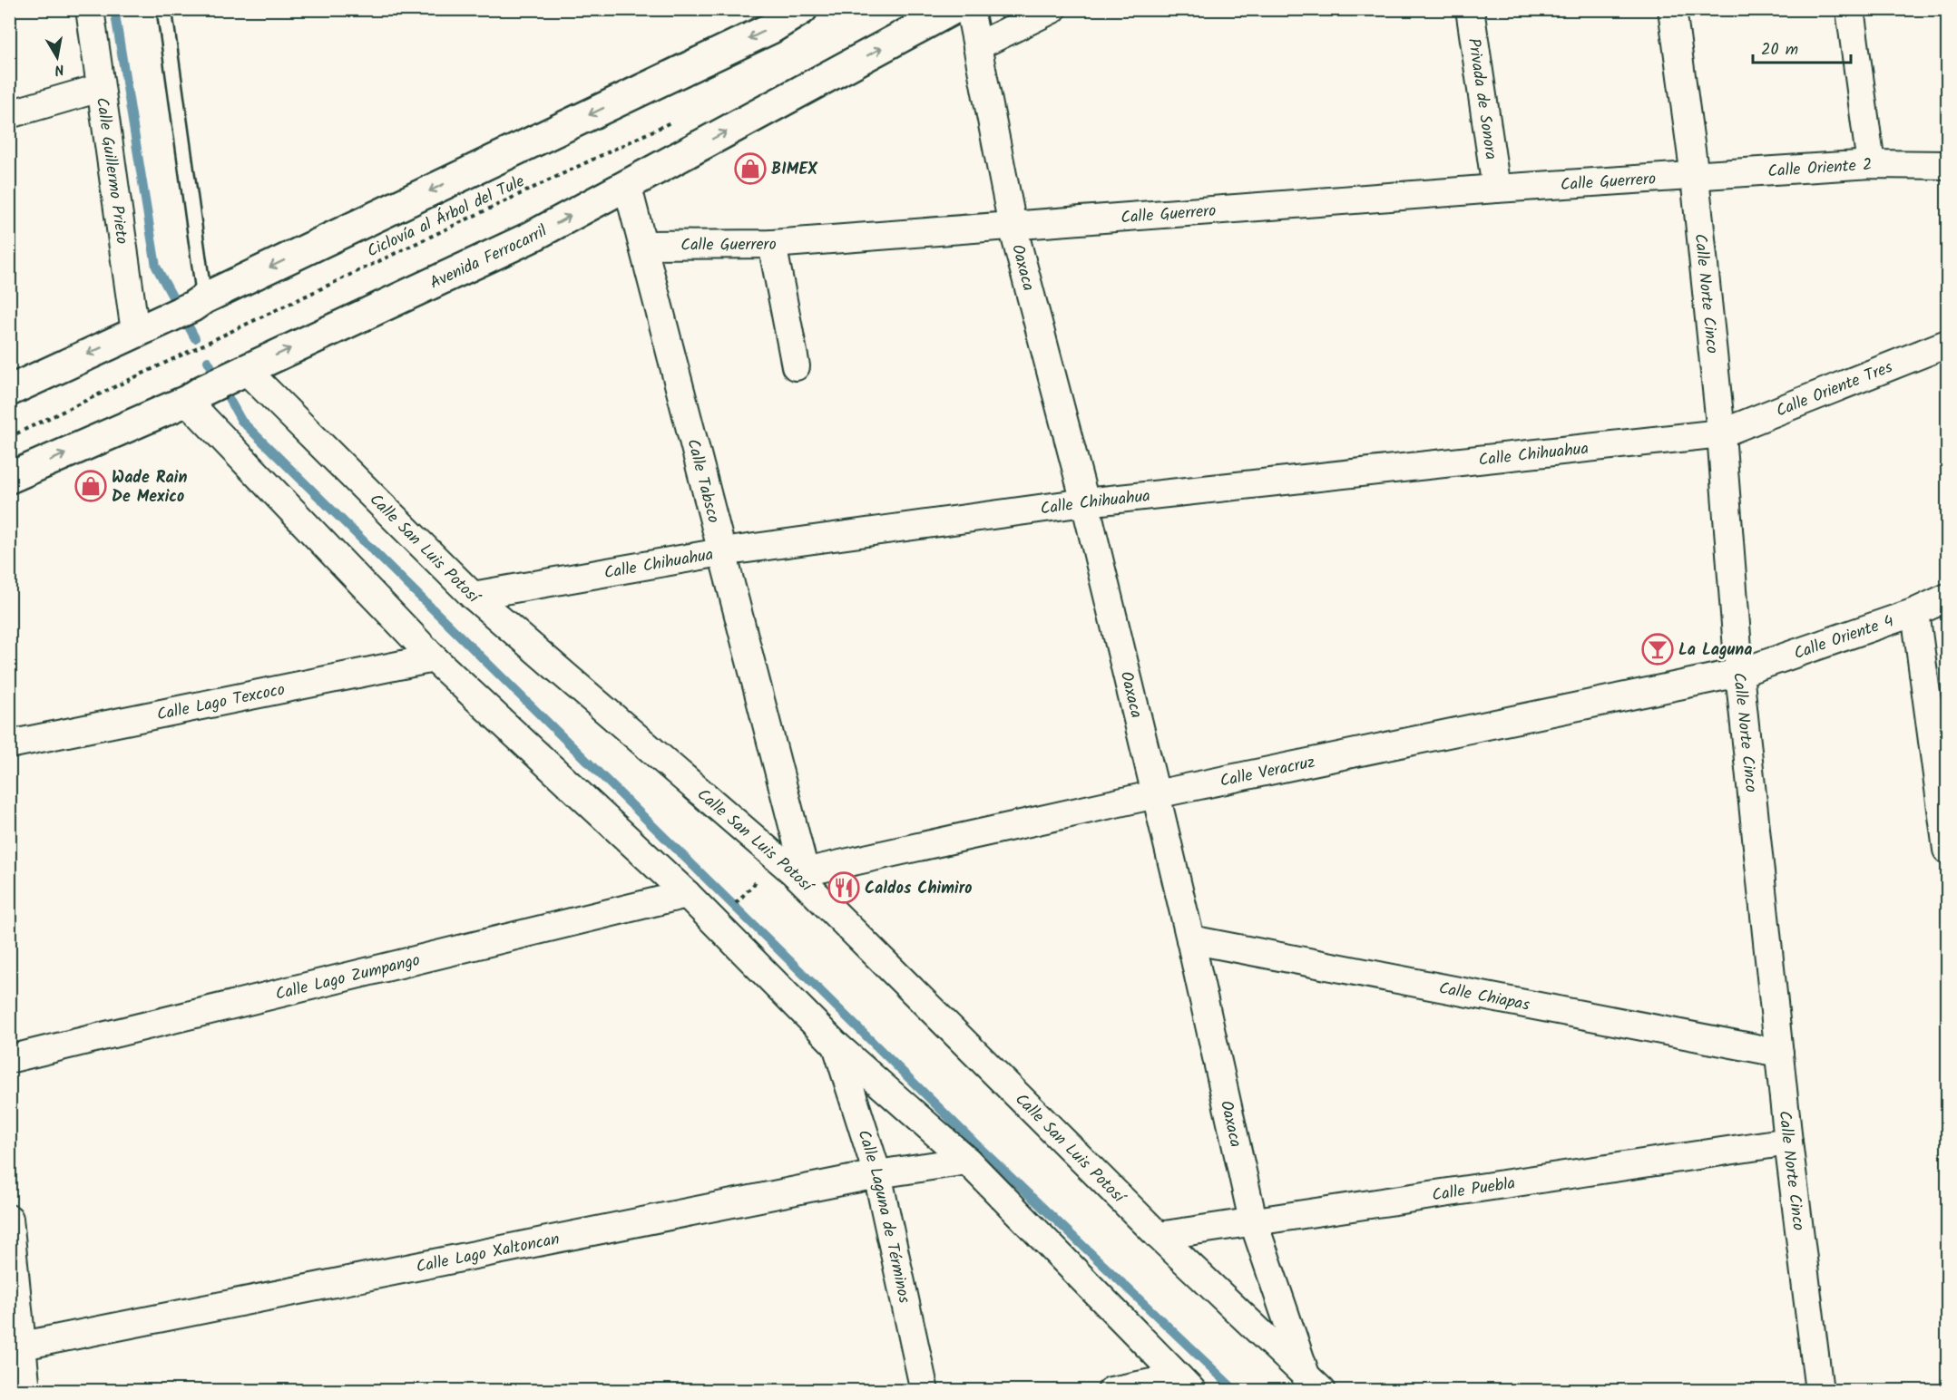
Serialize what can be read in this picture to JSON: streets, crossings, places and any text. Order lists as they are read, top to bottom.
{
  "streets": {
    "main road": ["Avenida Ferrocarril"],
    "street": [
      "Privada de Sonora",
      "Calle Oriente 2",
      "Calle Guillermo Prieto",
      "Calle Guerrero",
      "Oaxaca",
      "Calle Norte Cinco",
      "Calle Oriente Tres",
      "Calle Chihuahua",
      "Calle Tabsco",
      "Calle San Luis Potosí",
      "Calle Oriente 4",
      "Calle Lago Texcoco",
      "Calle Veracruz",
      "Calle Lago Zumpango",
      "Calle Chiapas",
      "Calle Puebla",
      "Calle Laguna de Términos",
      "Calle Lago Xaltoncan"
    ],
    "path": ["Ciclovía al Árbol del Tule"]
  },
  "crossings": [
    ["Privada de Sonora", "Calle Guerrero"],
    ["Calle Oriente 2", "Calle Guerrero"],
    ["Calle Oriente 2", "Calle Norte Cinco"],
    ["Calle Guerrero", "Oaxaca"],
    ["Calle Guerrero", "Calle Norte Cinco"],
    ["Calle Guerrero", "Calle Tabsco"],
    ["Avenida Ferrocarril", "Calle Tabsco"],
    ["Avenida Ferrocarril", "Calle San Luis Potosí"],
    ["Oaxaca", "Calle Chihuahua"],
    ["Oaxaca", "Calle San Luis Potosí"],
    ["Oaxaca", "Calle Veracruz"],
    ["Oaxaca", "Calle Chiapas"],
    ["Oaxaca", "Calle Puebla"],
    ["Calle Norte Cinco", "Calle Oriente Tres"],
    ["Calle Norte Cinco", "Calle Chihuahua"],
    ["Calle Norte Cinco", "Calle Oriente 4"],
    ["Calle Norte Cinco", "Calle Veracruz"],
    ["Calle Norte Cinco", "Calle Chiapas"],
    ["Calle Norte Cinco", "Calle Puebla"],
    ["Calle Oriente Tres", "Calle Chihuahua"],
    ["Calle Chihuahua", "Calle Tabsco"],
    ["Calle Chihuahua", "Calle San Luis Potosí"],
    ["Calle Tabsco", "Calle San Luis Potosí"],
    ["Calle Tabsco", "Calle Veracruz"],
    ["Calle San Luis Potosí", "Calle Veracruz"],
    ["Calle San Luis Potosí", "Calle Puebla"],
    ["Calle Oriente 4", "Calle Veracruz"],
    ["Calle Laguna de Términos", "Calle Lago Xaltoncan"]
  ],
  "places": {
    "shop": ["BIMEX", "Wade Rain De Mexico"],
    "bar": ["La Laguna"],
    "restaurant": ["Caldos Chimiro"]
  },
  "scale_bar": "20 m",
  "north": "bottom"
}
